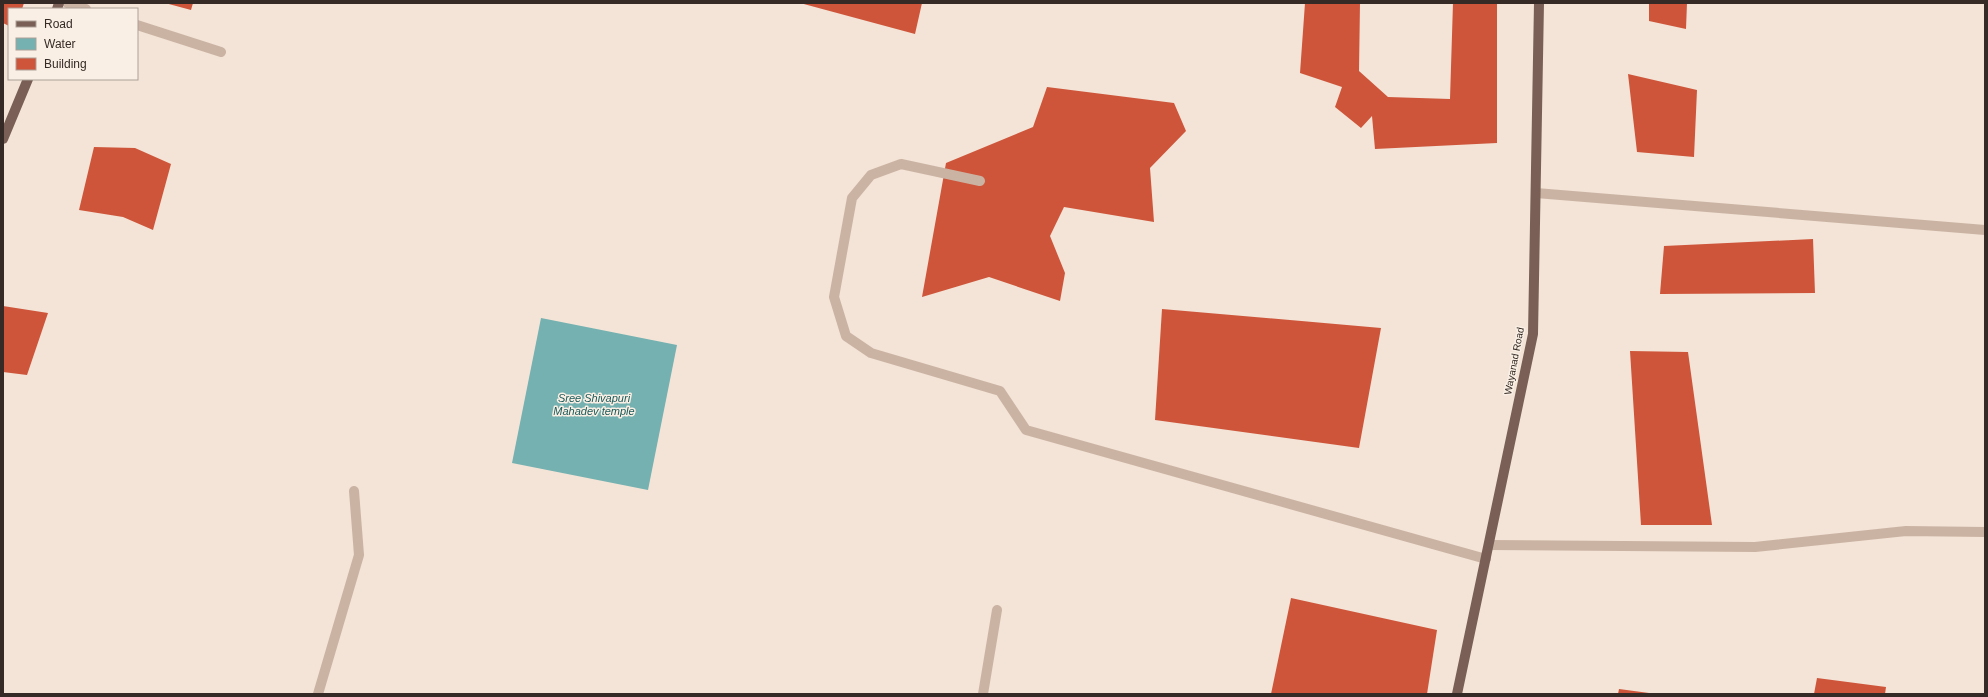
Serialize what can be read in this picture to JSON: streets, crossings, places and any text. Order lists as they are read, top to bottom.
{
  "streets": {
    "main road": ["Wayanad Road"]
  },
  "water": ["Sree Shivapuri Mahadev temple"],
  "legend": ["Road", "Water", "Building"]
}
